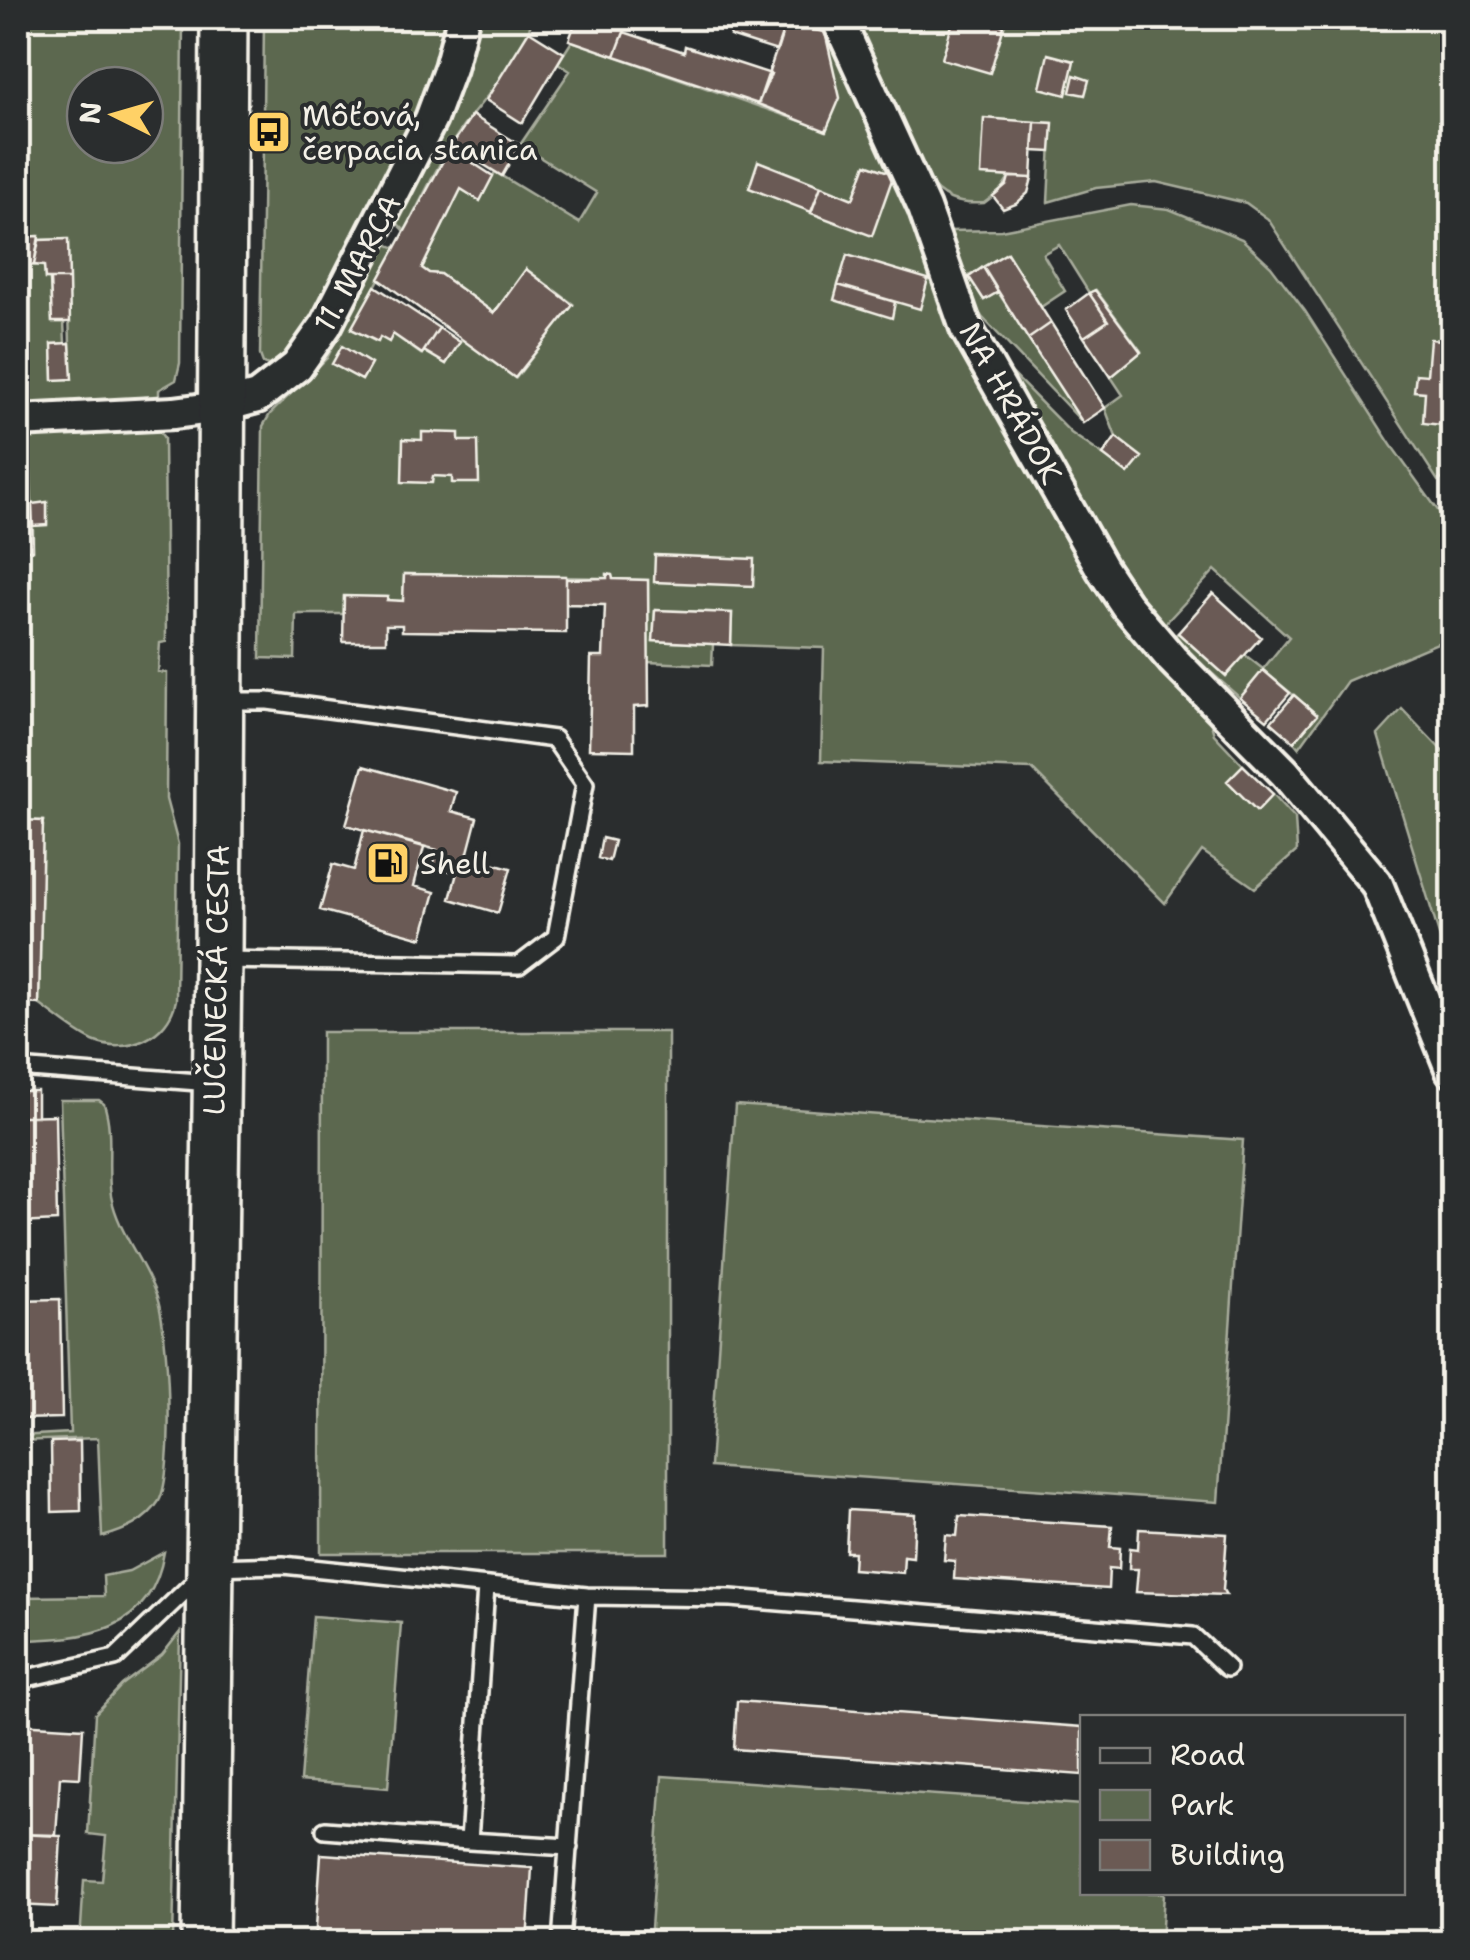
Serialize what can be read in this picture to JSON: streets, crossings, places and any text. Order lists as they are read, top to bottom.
{
  "streets": {
    "main road": ["LUČENECKÁ CESTA"],
    "street": ["11. MARCA", "NA HRÁDOK"]
  },
  "crossings": [
    ["11. MARCA", "LUČENECKÁ CESTA"]
  ],
  "places": {
    "bus stop": ["Môťová, čerpacia stanica"],
    "fuel station": ["Shell"]
  },
  "legend": ["Road", "Park", "Building"],
  "north": "left"
}
